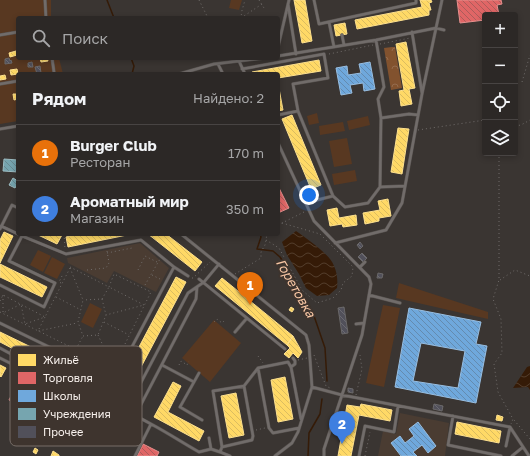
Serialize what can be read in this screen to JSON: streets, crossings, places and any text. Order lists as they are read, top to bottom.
{
  "water": ["Горетовка"],
  "legend": [
    "Жильё",
    "Торговля",
    "Школы",
    "Учреждения",
    "Прочее"
  ],
  "page": {
    "map_buttons": ["+", "−"],
    "search": "Поиск",
    "heading": ["Рядом", "Найдено: 2"],
    "list": [
      {
        "mark": "1",
        "name": "Burger Club",
        "note": "Ресторан",
        "value": "170 m"
      },
      {
        "mark": "2",
        "name": "Ароматный мир",
        "note": "Магазин",
        "value": "350 m"
      }
    ],
    "pins": ["1", "2"]
  }
}
